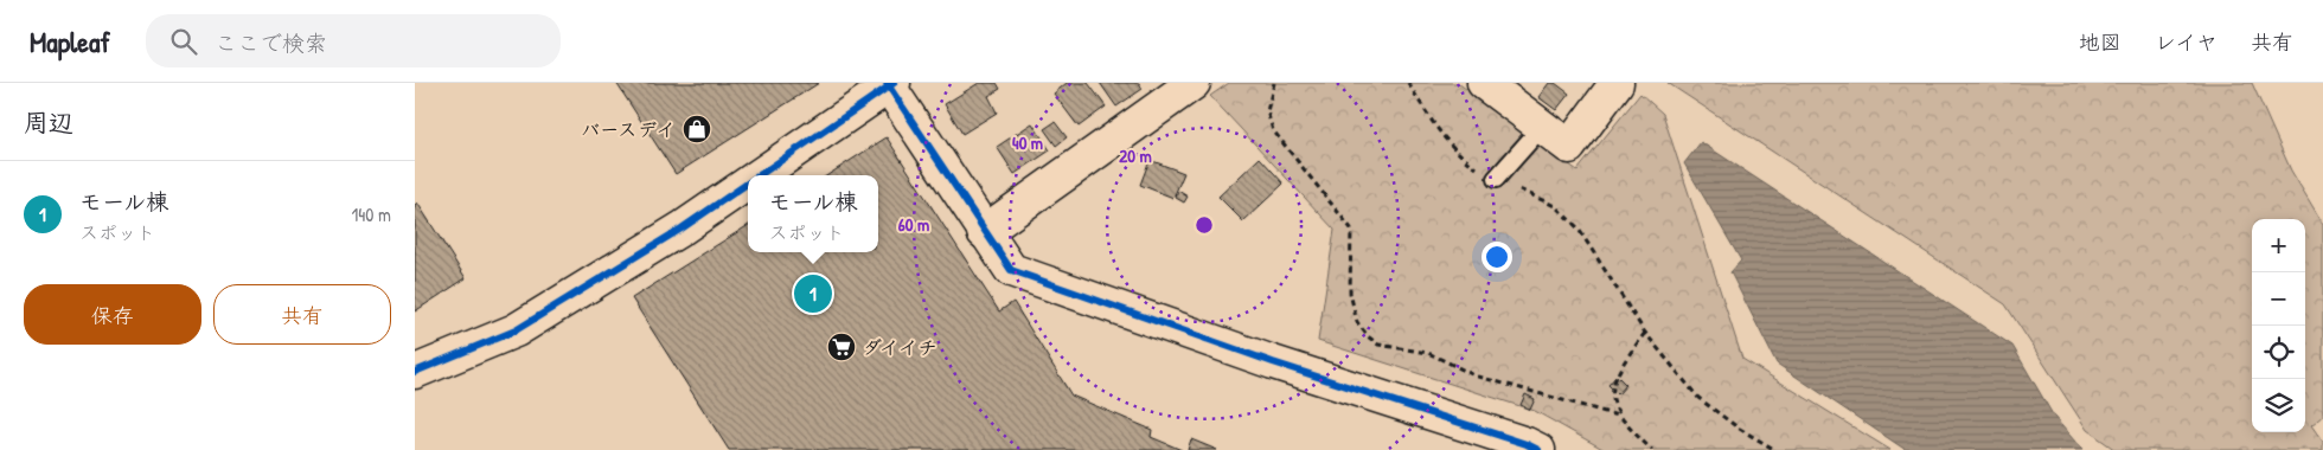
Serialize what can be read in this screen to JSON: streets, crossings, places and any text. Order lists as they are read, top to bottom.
{
  "places": {
    "shop": ["バースデイ"],
    "supermarket": ["ダイイチ"]
  },
  "page": {
    "header": "Mapleaf",
    "search": "ここで検索",
    "nav": ["地図", "レイヤ", "共有"],
    "heading": "周辺",
    "list": [
      {
        "mark": "1",
        "name": "モール棟",
        "note": "スポット",
        "value": "140 m"
      }
    ],
    "popup": ["モール棟", "スポット"],
    "map_buttons": ["+", "−"],
    "buttons": ["保存", "共有"],
    "pins": "1"
  },
  "rings": ["40 m", "20 m", "60 m"]
}
